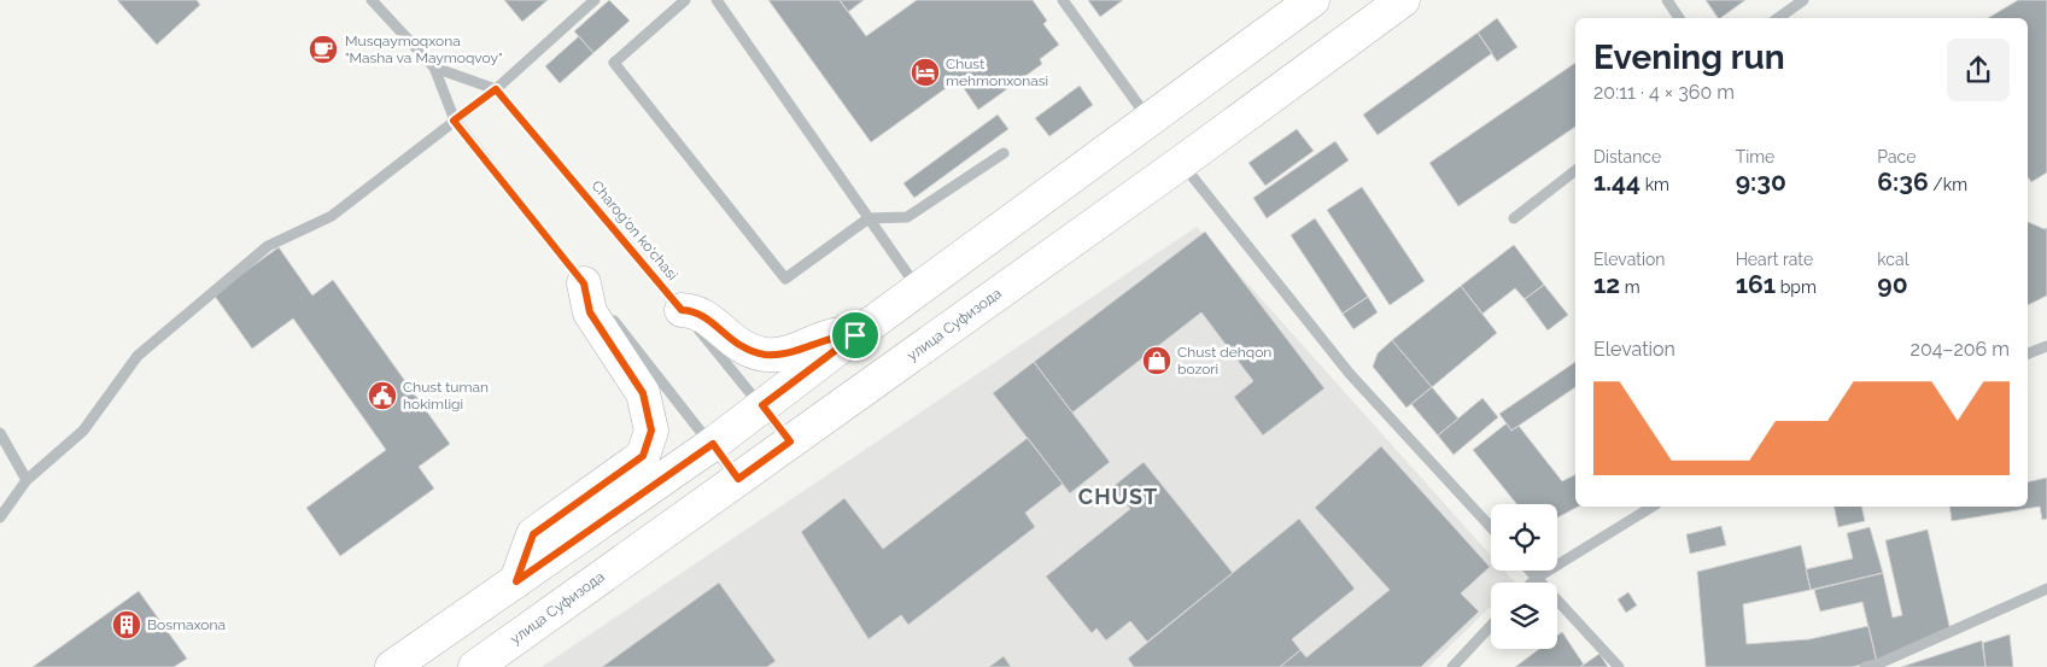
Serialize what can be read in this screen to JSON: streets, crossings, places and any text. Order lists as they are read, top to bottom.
{
  "streets": {
    "main road": ["улица Суфизода"],
    "street": ["Charog‘on ko‘chasi"]
  },
  "crossings": [
    ["Charog‘on ko‘chasi", "улица Суфизода"]
  ],
  "districts": ["CHUST"],
  "places": {
    "cafe": ["Musqaymoqxona \"Masha va Maymoqvoy\""],
    "hotel": ["Chust mehmonxonasi"],
    "shop": ["Chust dehqon bozori"],
    "public building": ["Chust tuman hokimligi"],
    "building": ["Bosmaxona"]
  },
  "page": {
    "heading": ["Evening run", "20:11 · 4 × 360 m"],
    "stats": [
      ["Distance", "1.44 km"],
      ["Time", "9:30"],
      ["Pace", "6:36 /km"],
      ["Elevation", "12 m"],
      ["Heart rate", "161 bpm"],
      ["kcal", "90"]
    ],
    "chart": ["Elevation", "204–206 m"]
  }
}
